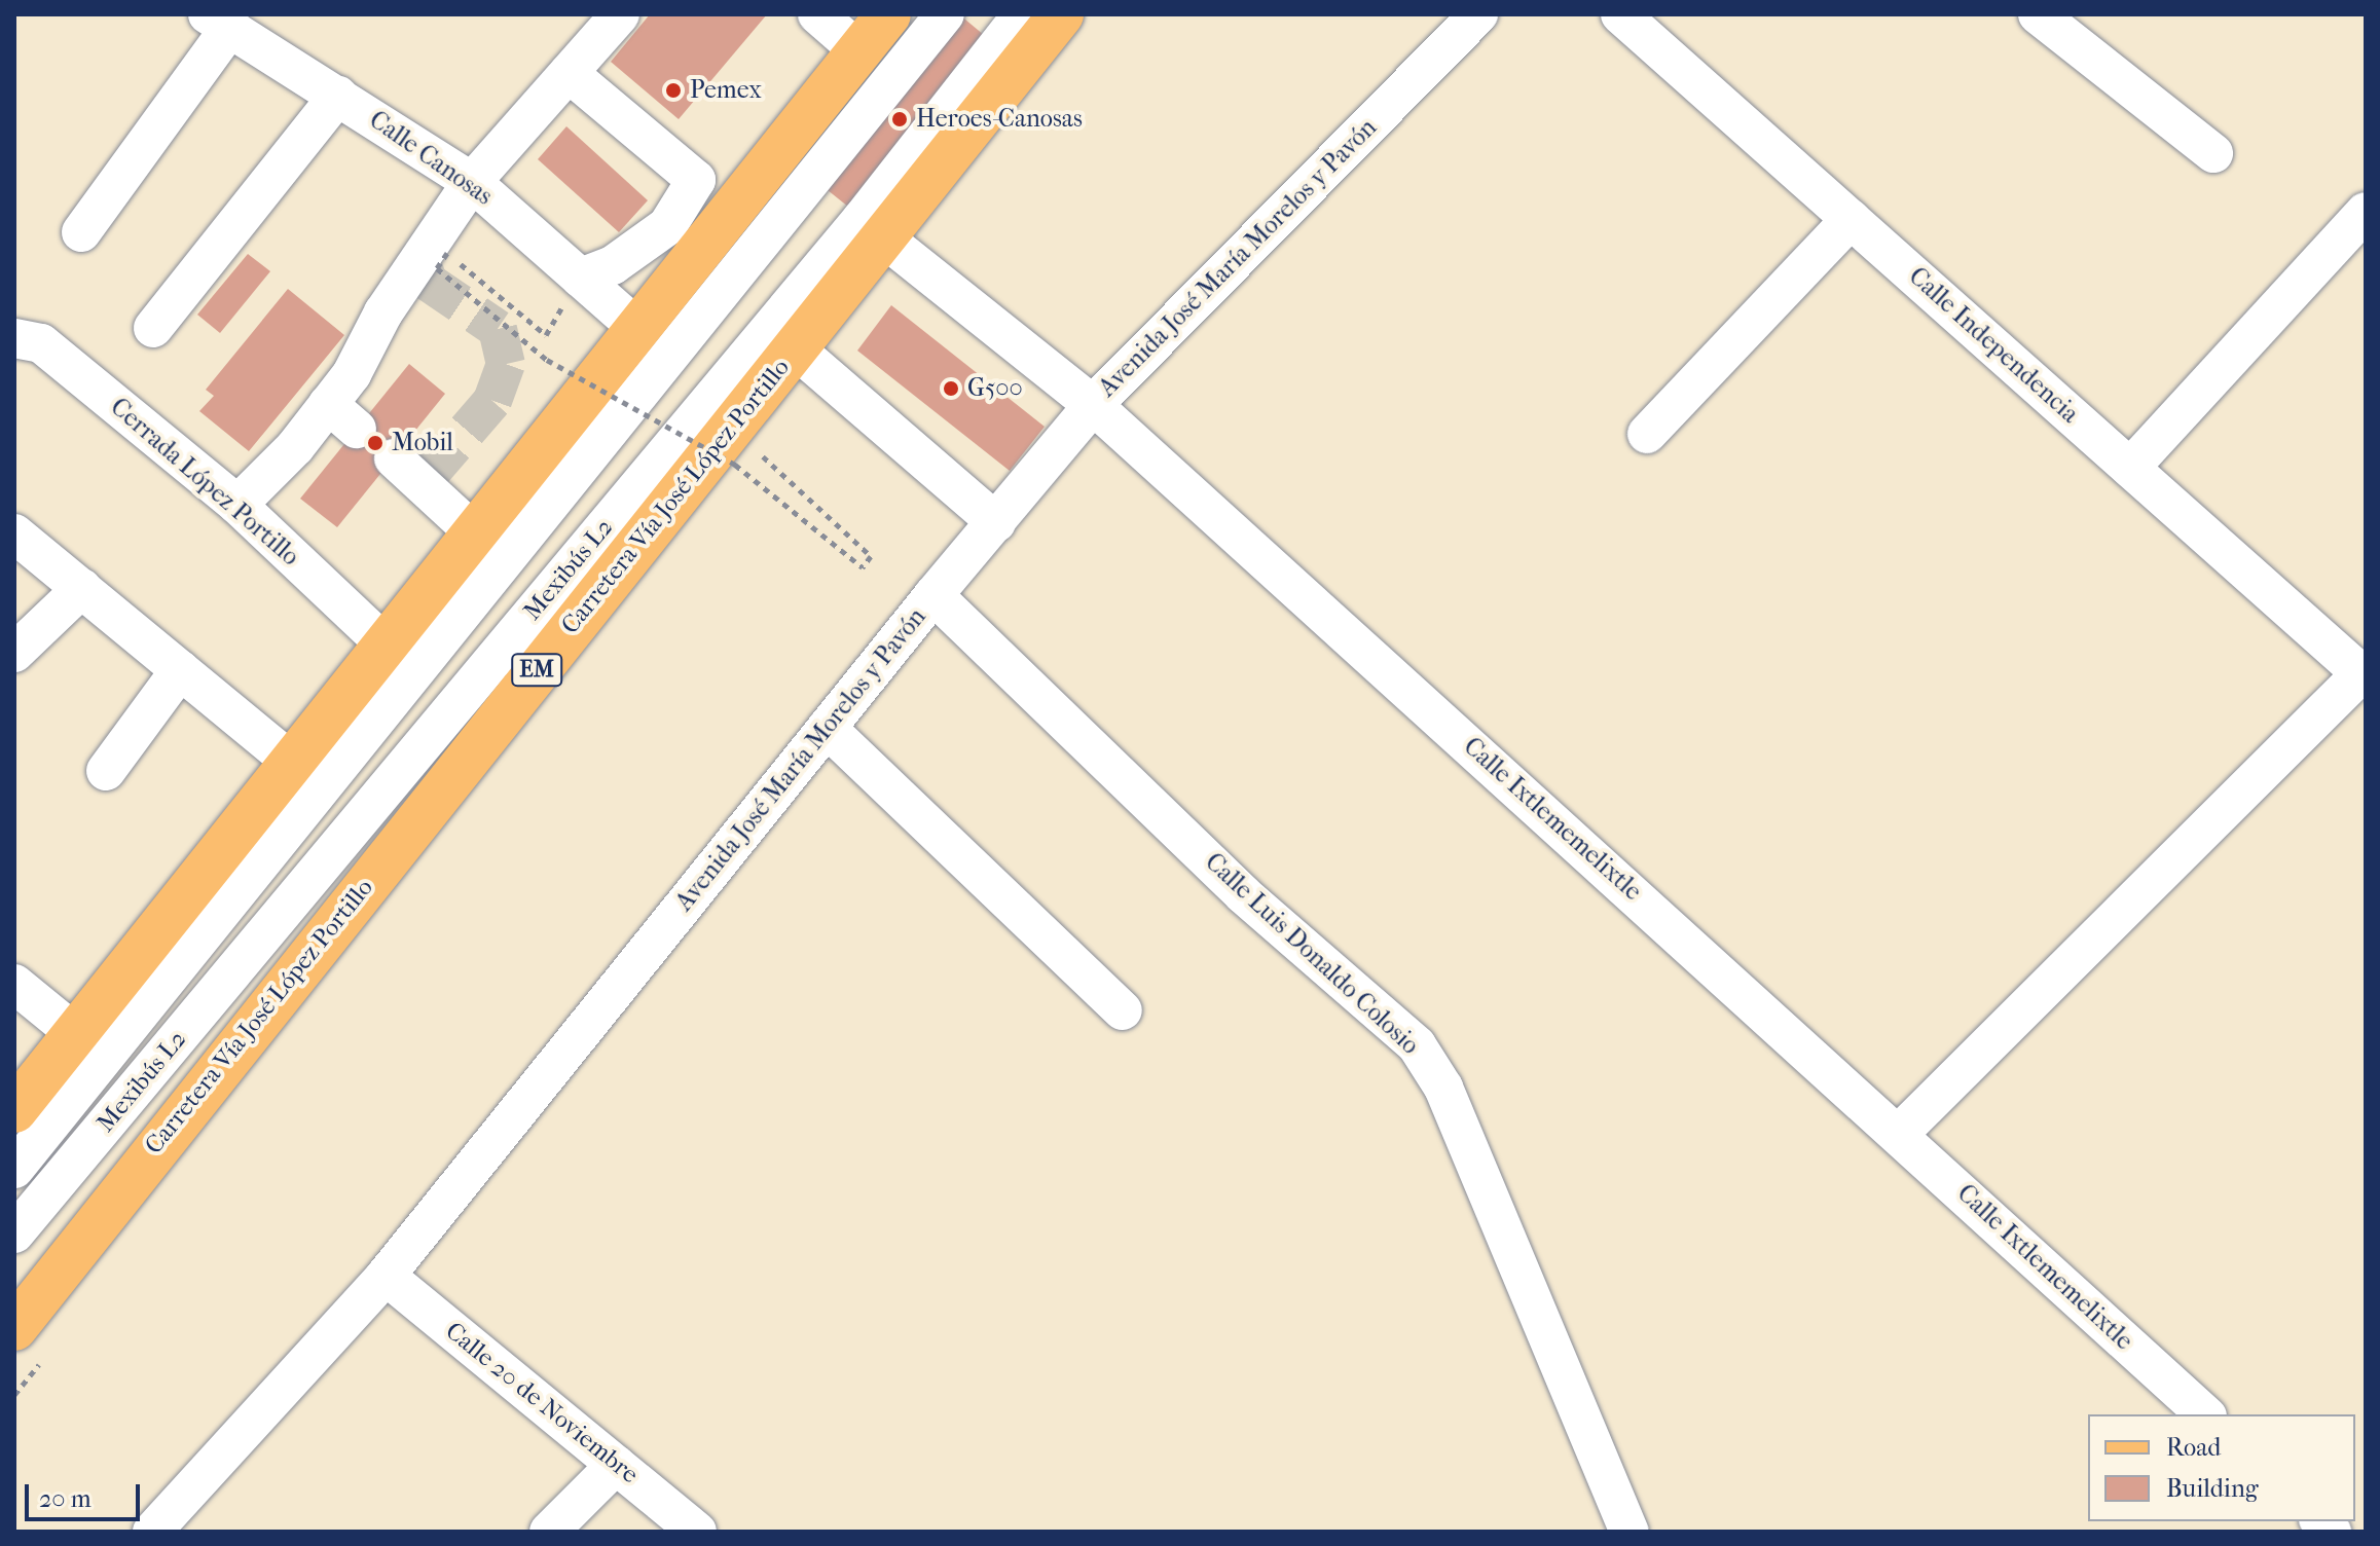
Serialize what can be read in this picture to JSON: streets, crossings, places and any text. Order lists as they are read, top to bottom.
{
  "streets": {
    "main road": ["Carretera Vía José López Portillo", "EM"],
    "street": [
      "Calle Canosas",
      "Avenida José María Morelos y Pavón",
      "Calle Independencia",
      "Cerrada López Portillo",
      "Mexibús L2",
      "Calle Ixtlememelixtle",
      "Calle Luis Donaldo Colosio",
      "Calle 20 de Noviembre"
    ]
  },
  "crossings": [
    ["Avenida José María Morelos y Pavón", "Calle Ixtlememelixtle"],
    ["Avenida José María Morelos y Pavón", "Calle Luis Donaldo Colosio"],
    ["Avenida José María Morelos y Pavón", "Calle 20 de Noviembre"],
    ["Carretera Vía José López Portillo", "Calle Ixtlememelixtle"]
  ],
  "places": [
    "Pemex",
    "Heroes-Canosas",
    "G500",
    "Mobil"
  ],
  "legend": ["Road", "Building"],
  "scale_bar": "20 m"
}
